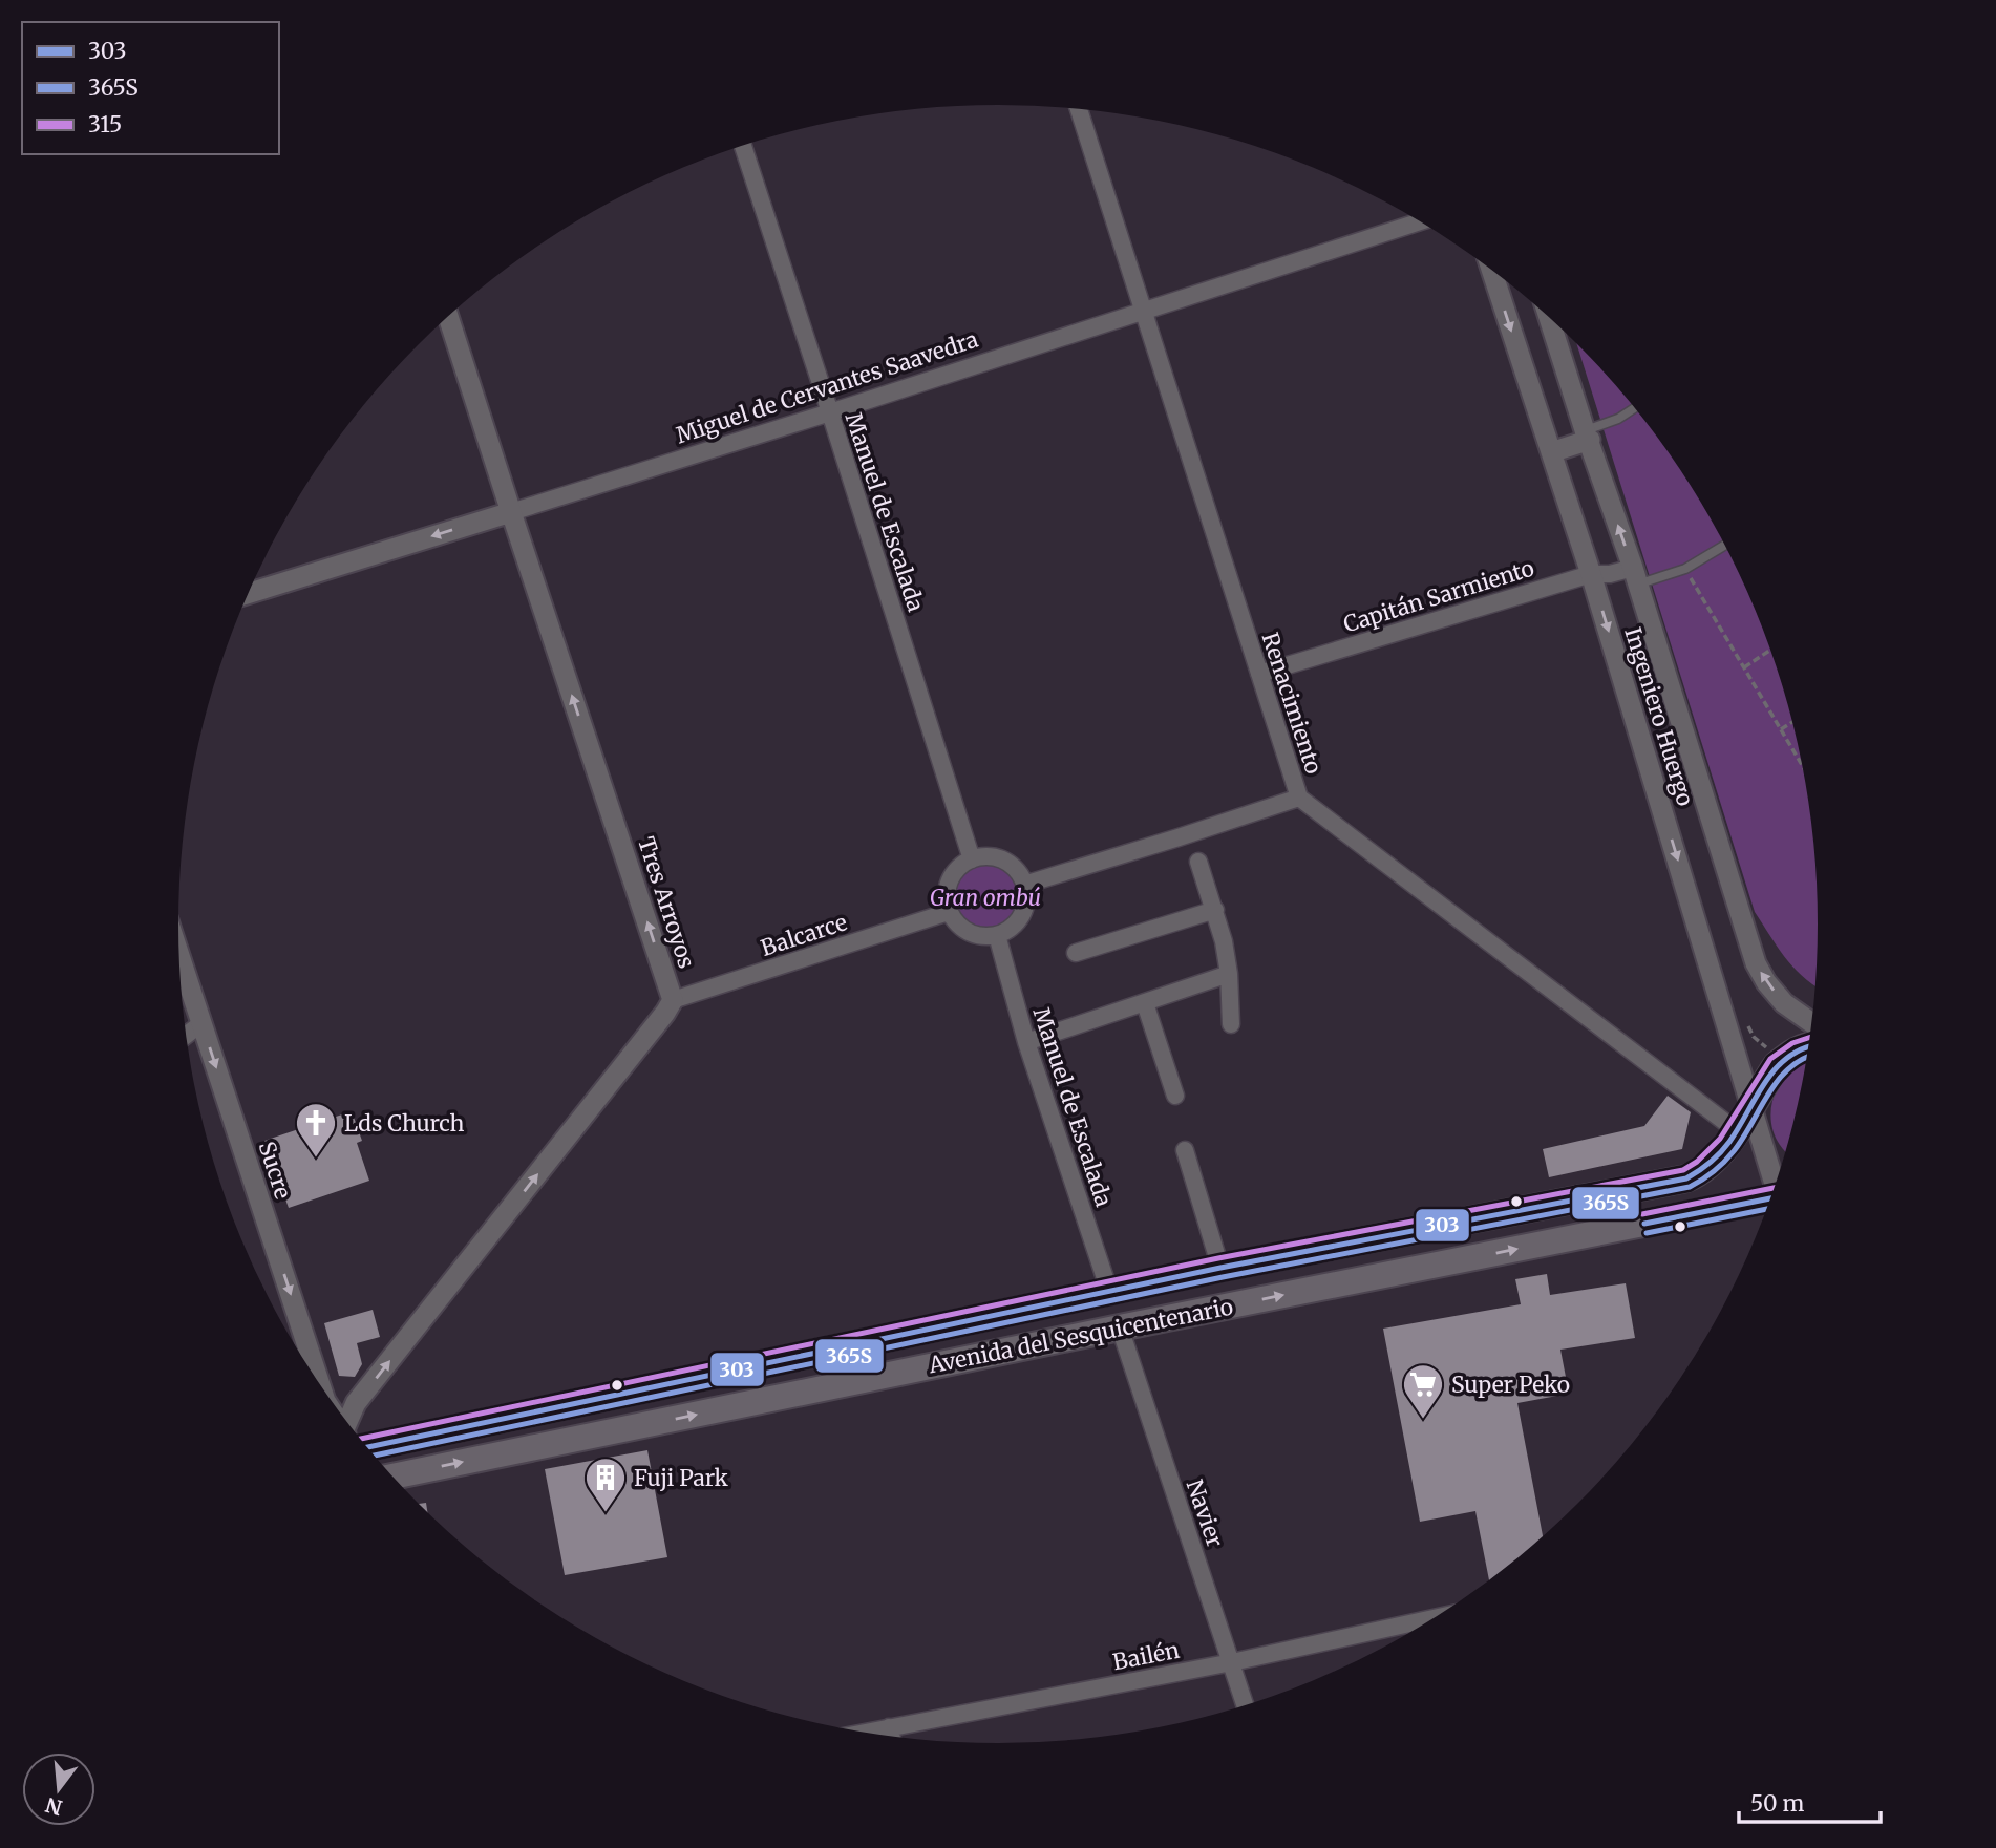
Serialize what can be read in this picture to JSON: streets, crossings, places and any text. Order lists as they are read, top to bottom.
{
  "streets": {
    "main road": ["Avenida del Sesquicentenario"],
    "street": [
      "Miguel de Cervantes Saavedra",
      "Manuel de Escalada",
      "Capitán Sarmiento",
      "Renacimiento",
      "Ingeniero Huergo",
      "Tres Arroyos",
      "Balcarce",
      "Sucre",
      "Navier",
      "Bailén"
    ]
  },
  "crossings": [
    ["Miguel de Cervantes Saavedra", "Manuel de Escalada"],
    ["Miguel de Cervantes Saavedra", "Renacimiento"],
    ["Miguel de Cervantes Saavedra", "Tres Arroyos"],
    ["Manuel de Escalada", "Balcarce"],
    ["Manuel de Escalada", "Avenida del Sesquicentenario"],
    ["Capitán Sarmiento", "Renacimiento"],
    ["Capitán Sarmiento", "Ingeniero Huergo"],
    ["Renacimiento", "Avenida del Sesquicentenario"],
    ["Ingeniero Huergo", "Avenida del Sesquicentenario"],
    ["Tres Arroyos", "Balcarce"],
    ["Avenida del Sesquicentenario", "Navier"],
    ["Navier", "Bailén"]
  ],
  "one_way": ["Tres Arroyos", "Sucre"],
  "parks": ["Gran ombú"],
  "places": {
    "church": ["Lds Church"],
    "supermarket": ["Super Peko"],
    "building": ["Fuji Park"]
  },
  "lines": ["transit line 315", "transit line 303", "transit line 365S"],
  "legend": ["303", "365S", "315"],
  "scale_bar": "50 m",
  "north": "bottom"
}
